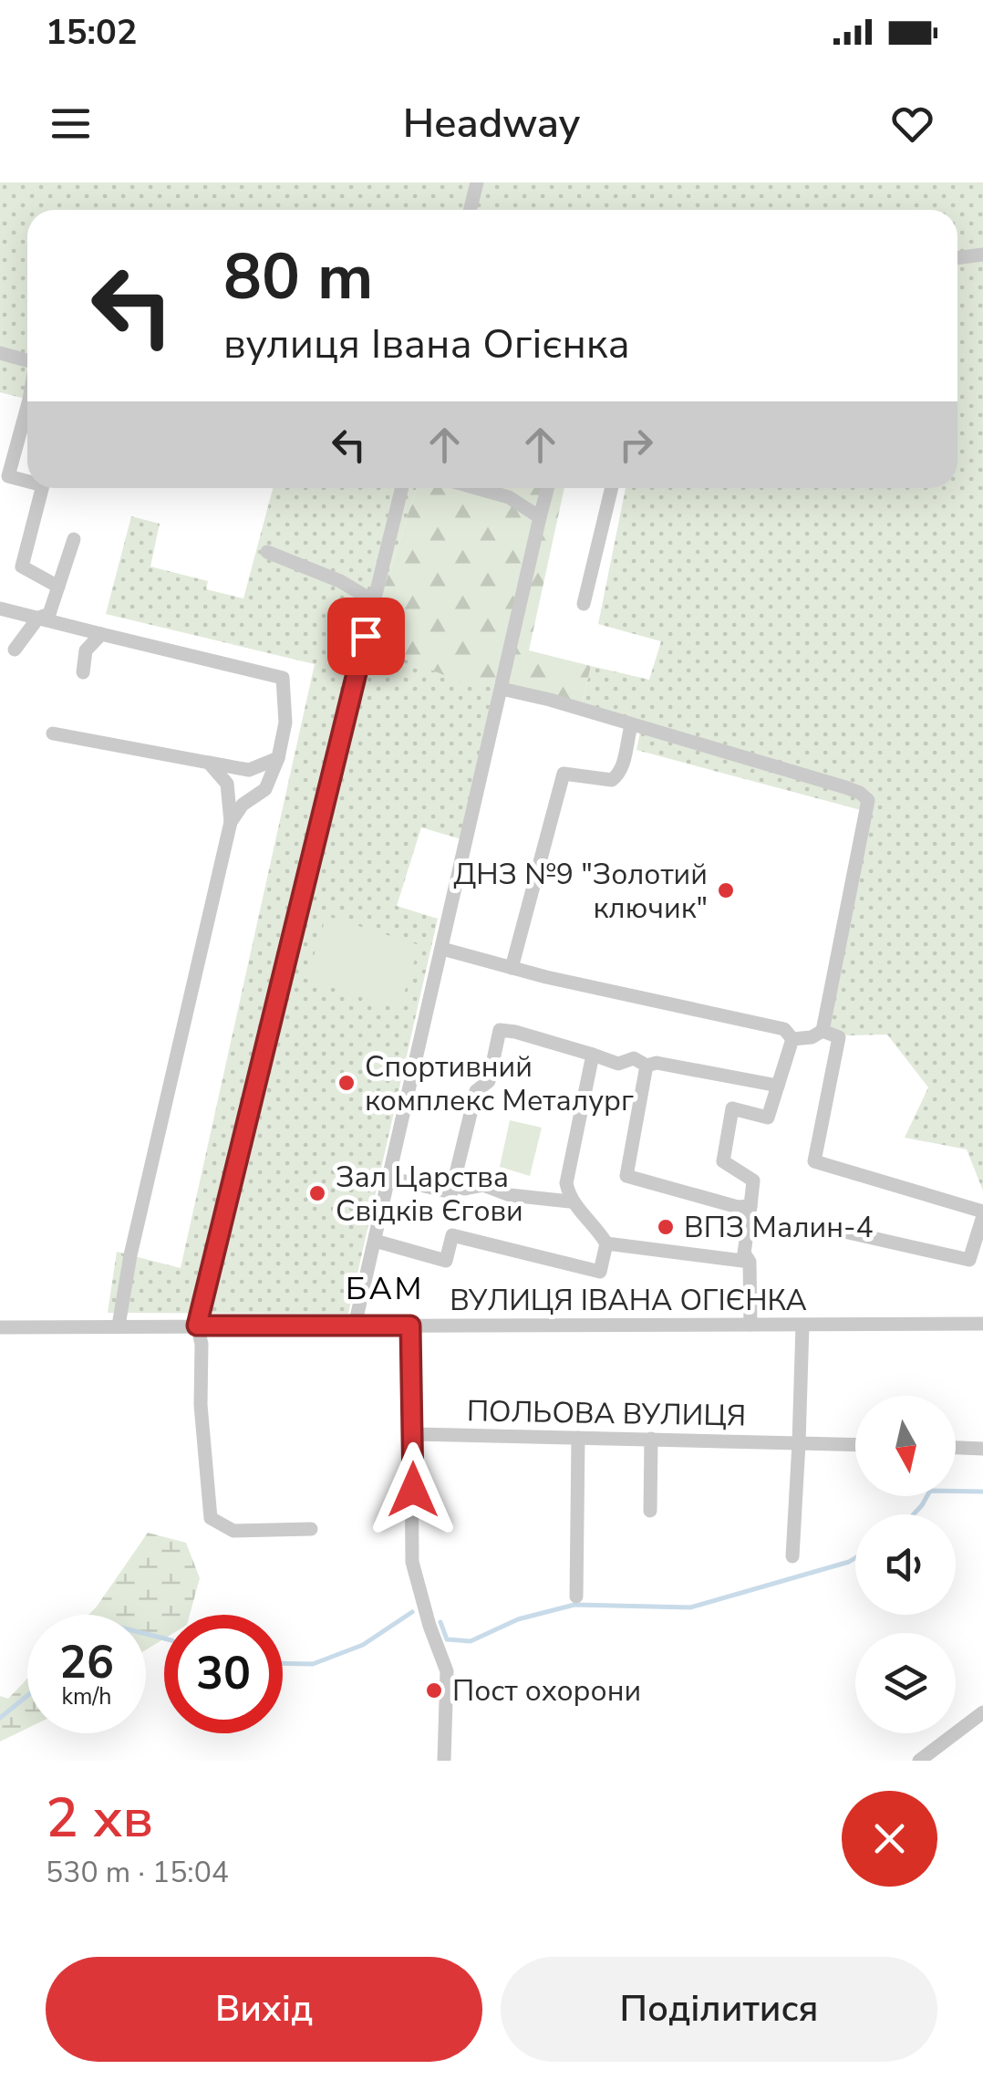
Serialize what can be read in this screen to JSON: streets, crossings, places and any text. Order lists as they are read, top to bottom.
{
  "streets": {
    "street": ["ВУЛИЦЯ ІВАНА ОГІЄНКА", "ПОЛЬОВА ВУЛИЦЯ"]
  },
  "districts": ["БАМ"],
  "places": [
    "ДНЗ №9 \"Золотий ключик\"",
    "Спортивний комплекс Металург",
    "Зал Царства Свідків Єгови",
    "ВПЗ Малин-4",
    "Пост охорони"
  ],
  "north": "bottom",
  "page": {
    "status": "15:02",
    "header": "Headway",
    "turn": ["80 m", "вулиця Івана Огієнка"],
    "speed": "26 km/h",
    "limit": "30",
    "heading": ["2 хв", "530 m · 15:04"],
    "buttons": ["Вихід", "Поділитися"]
  }
}
